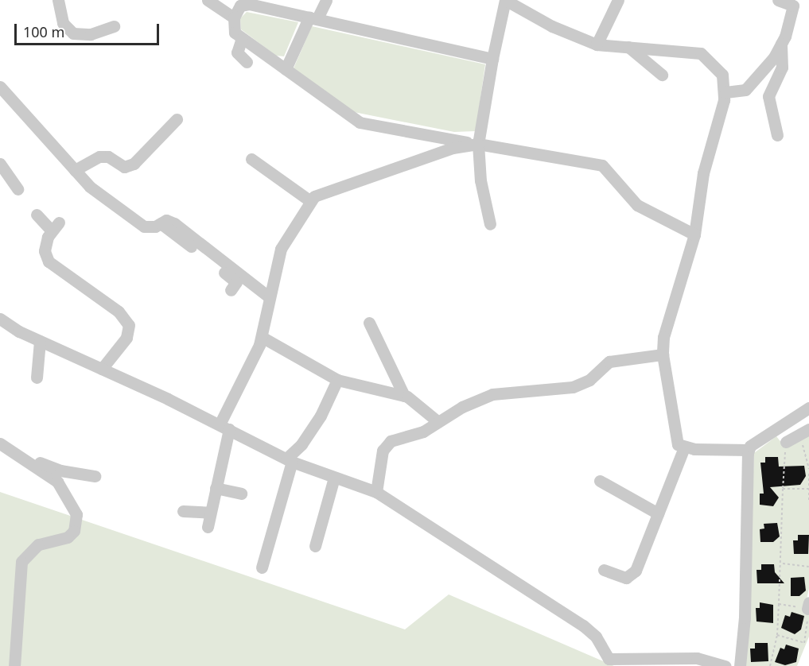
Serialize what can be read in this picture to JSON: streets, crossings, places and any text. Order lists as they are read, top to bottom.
{
  "scale_bar": "100 m"
}
